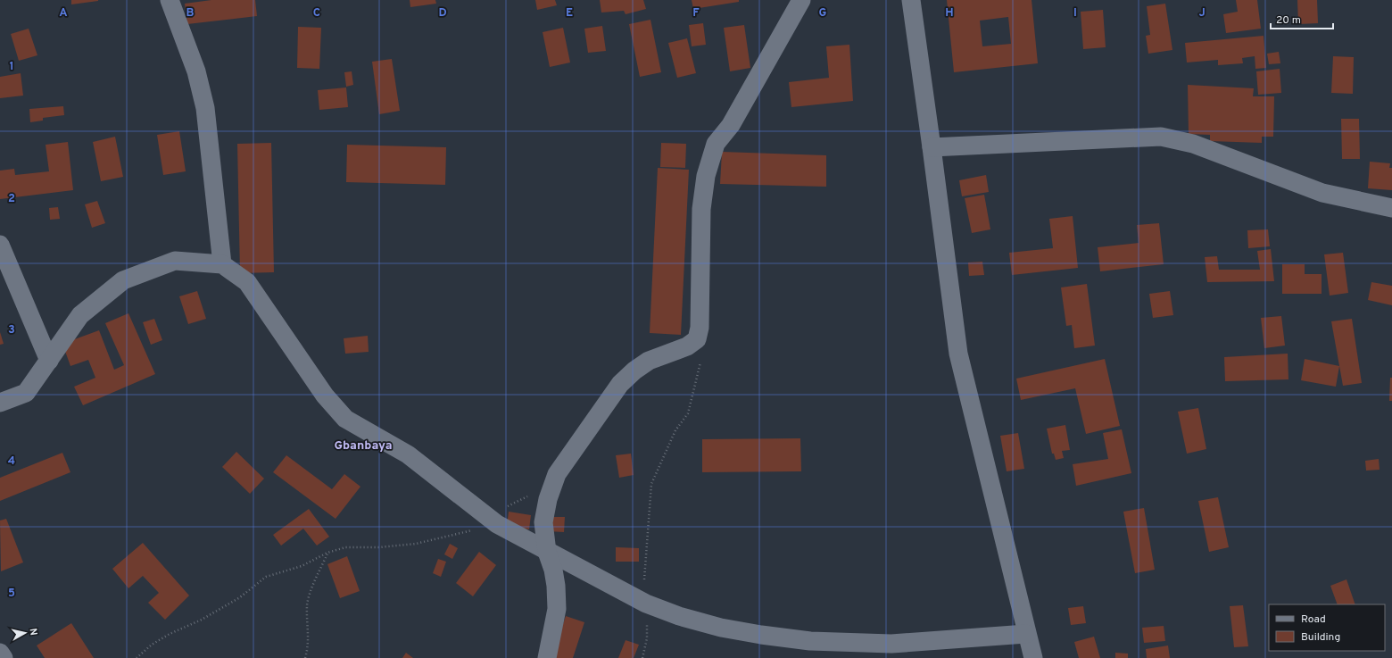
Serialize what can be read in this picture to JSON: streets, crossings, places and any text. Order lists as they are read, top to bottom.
{
  "districts": ["Gbanbaya"],
  "legend": ["Road", "Building"],
  "scale_bar": "20 m",
  "north": "right",
  "grid": {
    "columns": [
      "A",
      "B",
      "C",
      "D",
      "E",
      "F",
      "G",
      "H",
      "I",
      "J"
    ],
    "rows": [
      "1",
      "2",
      "3",
      "4",
      "5"
    ]
  }
}
